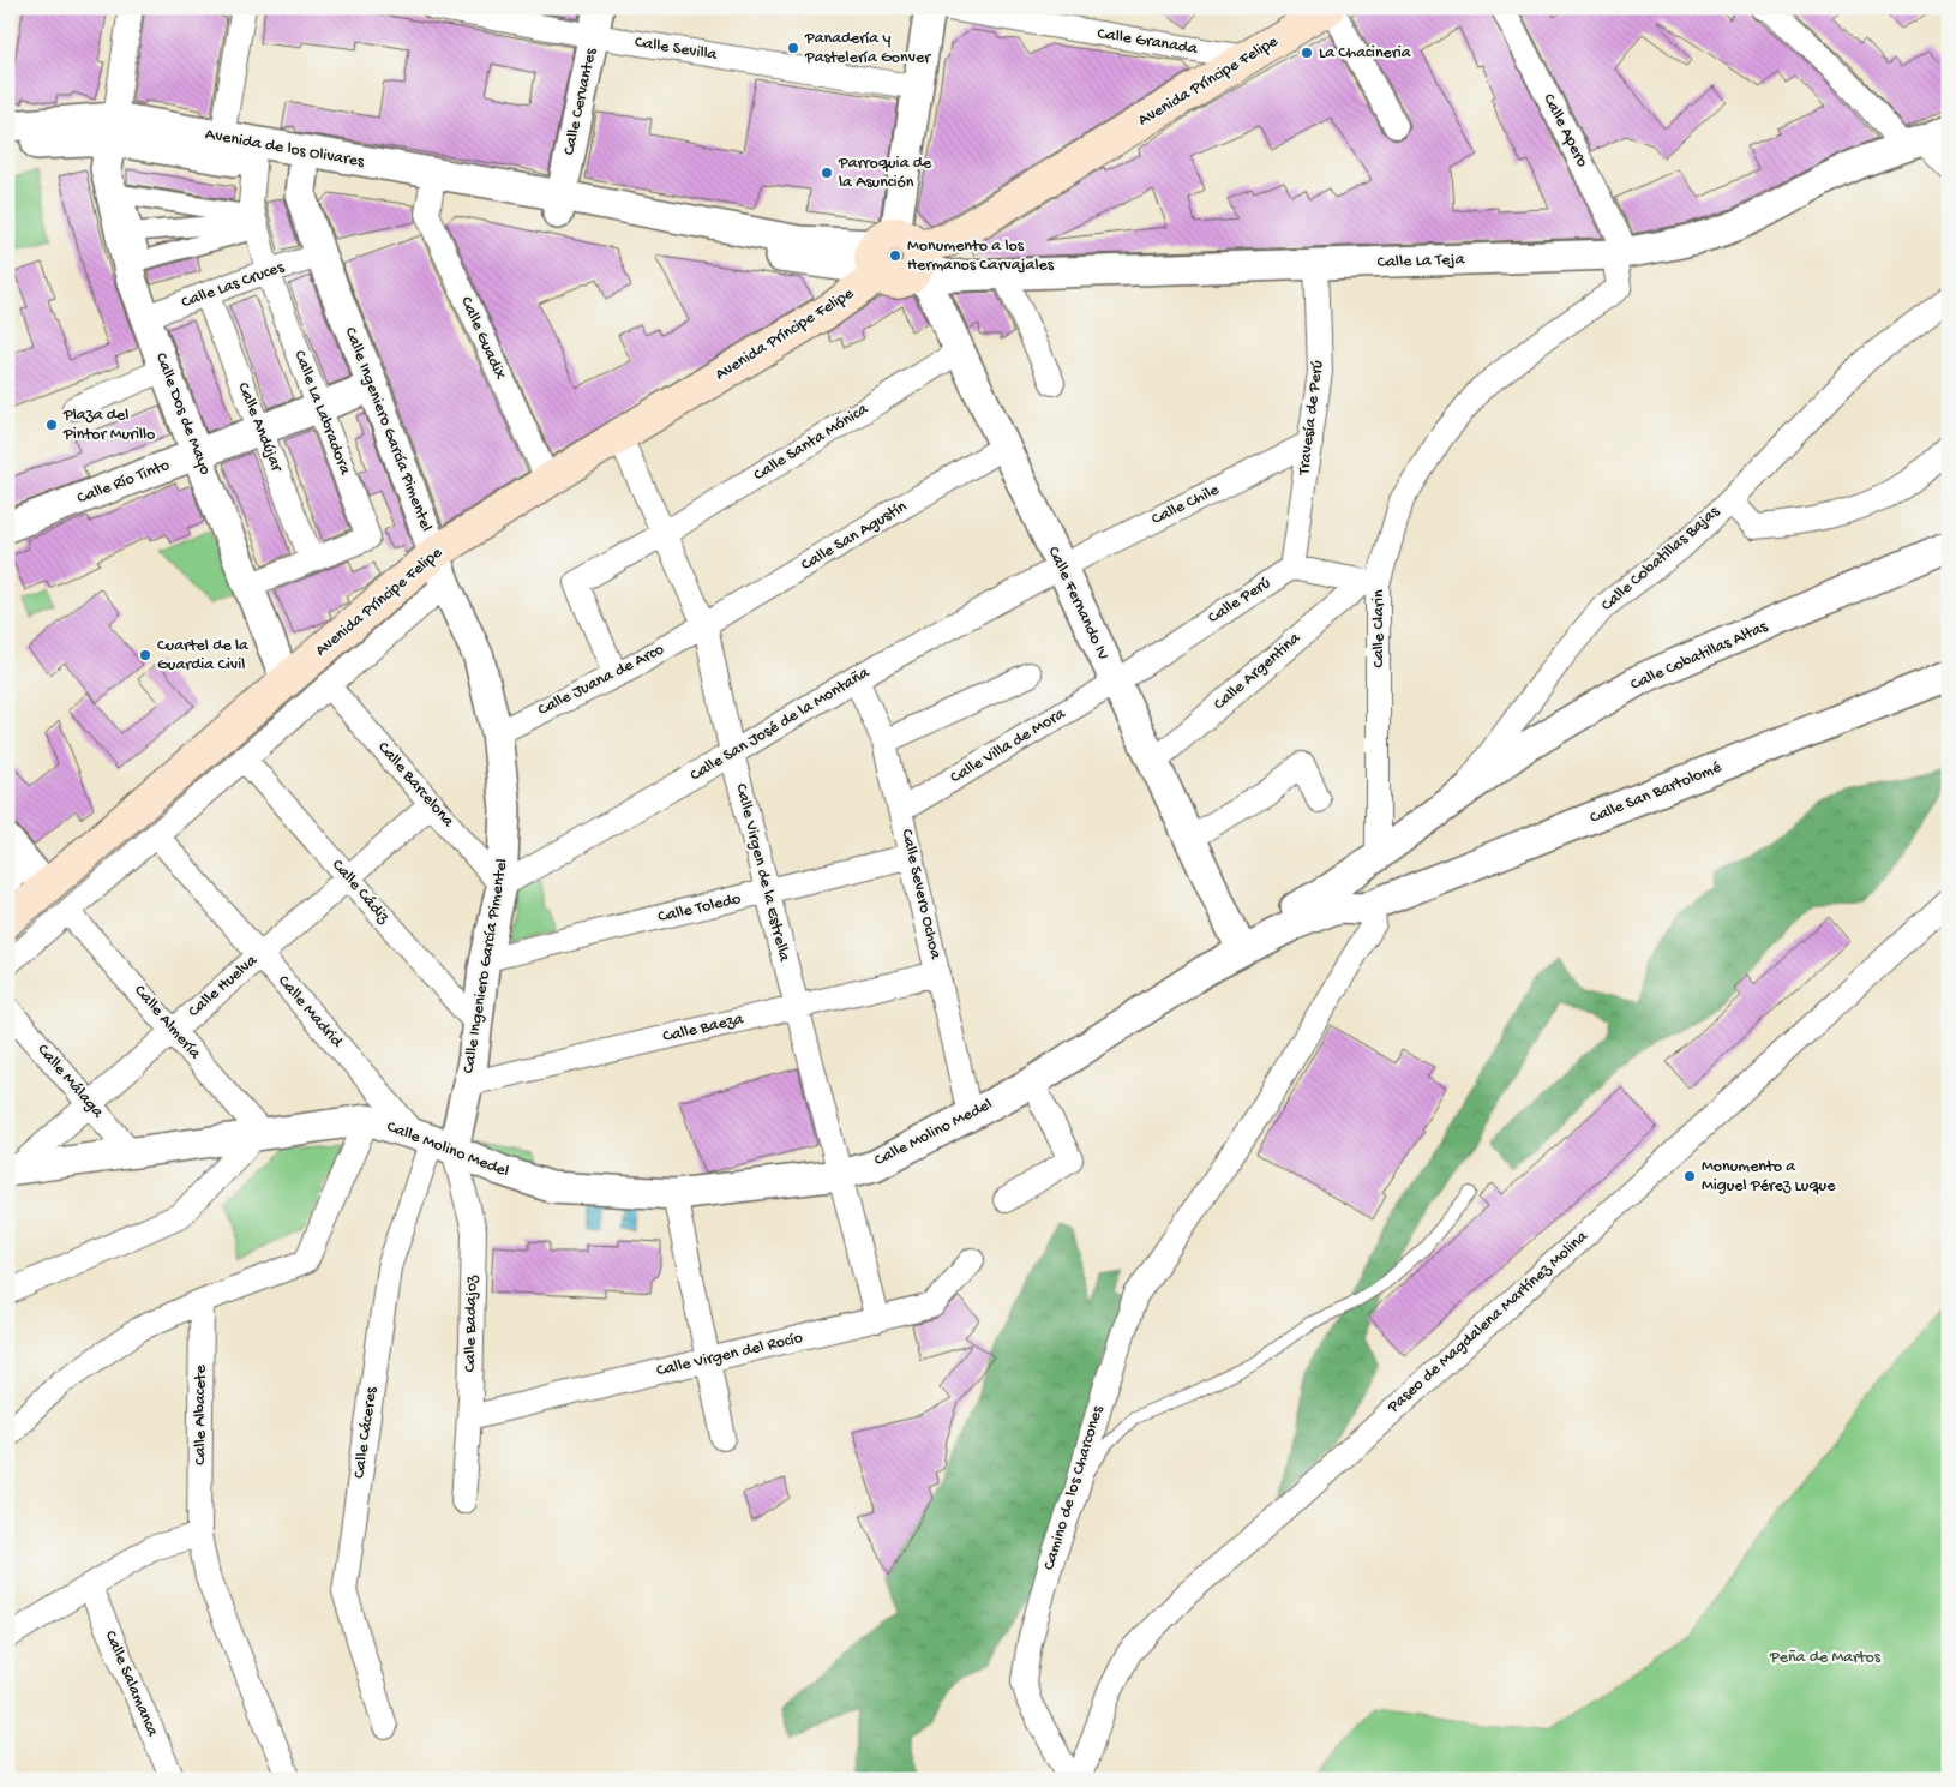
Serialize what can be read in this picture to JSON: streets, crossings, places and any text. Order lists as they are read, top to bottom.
{
  "streets": {
    "main road": ["Avenida Príncipe Felipe"],
    "street": [
      "Calle Granada",
      "Calle Sevilla",
      "Calle Cervantes",
      "Calle Apero",
      "Avenida de los Olivares",
      "Calle La Teja",
      "Calle Las Cruces",
      "Calle Guadix",
      "Calle La Labradora",
      "Calle Dos de Mayo",
      "Travesía de Perú",
      "Calle Andújar",
      "Calle Ingeniero García Pimentel",
      "Calle Santa Mónica",
      "Calle Río Tinto",
      "Calle Chile",
      "Calle San Agustín",
      "Calle Cobatillas Bajas",
      "Calle Perú",
      "Calle Fernando IV",
      "Calle Clarin",
      "Calle Cobatillas Altas",
      "Calle Argentina",
      "Calle Juana de Arco",
      "Calle San José de la Montaña",
      "Calle Villa de Mora",
      "Calle Barcelona",
      "Calle San Bartolomé",
      "Calle Virgen de la Estrella",
      "Calle Cádiz",
      "Calle Severo Ochoa",
      "Calle Toledo",
      "Calle Huelva",
      "Calle Madrid",
      "Calle Almería",
      "Calle Baeza",
      "Calle Málaga",
      "Calle Molino Medel",
      "Paseo de Magdalena Martínez Molina",
      "Calle Badajoz",
      "Calle Virgen del Rocío",
      "Calle Albacete",
      "Calle Cáceres",
      "Camino de los Charcones",
      "Calle Salamanca"
    ]
  },
  "crossings": [
    ["Calle Granada", "Avenida Príncipe Felipe"],
    ["Calle Sevilla", "Calle Cervantes"],
    ["Avenida Príncipe Felipe", "Avenida de los Olivares"],
    ["Avenida Príncipe Felipe", "Calle La Teja"],
    ["Avenida Príncipe Felipe", "Calle Guadix"],
    ["Avenida Príncipe Felipe", "Calle Dos de Mayo"],
    ["Avenida Príncipe Felipe", "Calle Ingeniero García Pimentel"],
    ["Avenida Príncipe Felipe", "Calle Fernando IV"],
    ["Avenida Príncipe Felipe", "Calle Barcelona"],
    ["Avenida Príncipe Felipe", "Calle Virgen de la Estrella"],
    ["Avenida Príncipe Felipe", "Calle Cádiz"],
    ["Avenida Príncipe Felipe", "Calle Madrid"],
    ["Avenida Príncipe Felipe", "Calle Almería"],
    ["Calle Cervantes", "Avenida de los Olivares"],
    ["Calle Apero", "Calle La Teja"],
    ["Calle Apero", "Calle Clarin"],
    ["Avenida de los Olivares", "Calle La Teja"],
    ["Avenida de los Olivares", "Calle Guadix"],
    ["Avenida de los Olivares", "Calle La Labradora"],
    ["Avenida de los Olivares", "Calle Dos de Mayo"],
    ["Avenida de los Olivares", "Calle Ingeniero García Pimentel"],
    ["Avenida de los Olivares", "Calle Fernando IV"],
    ["Calle La Teja", "Travesía de Perú"],
    ["Calle La Teja", "Calle Fernando IV"],
    ["Calle La Teja", "Calle Clarin"],
    ["Calle Las Cruces", "Calle La Labradora"],
    ["Calle Las Cruces", "Calle Dos de Mayo"],
    ["Calle Las Cruces", "Calle Andújar"],
    ["Calle Las Cruces", "Calle Ingeniero García Pimentel"],
    ["Calle La Labradora", "Calle Dos de Mayo"],
    ["Calle La Labradora", "Calle Andújar"],
    ["Calle La Labradora", "Calle Río Tinto"],
    ["Calle Dos de Mayo", "Calle Río Tinto"],
    ["Travesía de Perú", "Calle Chile"],
    ["Travesía de Perú", "Calle Perú"],
    ["Calle Andújar", "Calle Río Tinto"],
    ["Calle Ingeniero García Pimentel", "Calle Río Tinto"],
    ["Calle Ingeniero García Pimentel", "Calle Juana de Arco"],
    ["Calle Ingeniero García Pimentel", "Calle San José de la Montaña"],
    ["Calle Ingeniero García Pimentel", "Calle Barcelona"],
    ["Calle Ingeniero García Pimentel", "Calle Cádiz"],
    ["Calle Ingeniero García Pimentel", "Calle Toledo"],
    ["Calle Ingeniero García Pimentel", "Calle Madrid"],
    ["Calle Ingeniero García Pimentel", "Calle Baeza"],
    ["Calle Ingeniero García Pimentel", "Calle Molino Medel"],
    ["Calle Ingeniero García Pimentel", "Calle Badajoz"],
    ["Calle Ingeniero García Pimentel", "Calle Cáceres"],
    ["Calle Santa Mónica", "Calle Fernando IV"],
    ["Calle Santa Mónica", "Calle Juana de Arco"],
    ["Calle Santa Mónica", "Calle Virgen de la Estrella"],
    ["Calle Chile", "Calle Fernando IV"],
    ["Calle Chile", "Calle San José de la Montaña"],
    ["Calle San Agustín", "Calle Fernando IV"],
    ["Calle San Agustín", "Calle Juana de Arco"],
    ["Calle San Agustín", "Calle Virgen de la Estrella"],
    ["Calle Cobatillas Bajas", "Calle Cobatillas Altas"],
    ["Calle Perú", "Calle Fernando IV"],
    ["Calle Perú", "Calle Villa de Mora"],
    ["Calle Fernando IV", "Calle Argentina"],
    ["Calle Fernando IV", "Calle San José de la Montaña"],
    ["Calle Fernando IV", "Calle Villa de Mora"],
    ["Calle Clarin", "Calle Cobatillas Altas"],
    ["Calle Clarin", "Calle Argentina"],
    ["Calle Juana de Arco", "Calle Virgen de la Estrella"],
    ["Calle San José de la Montaña", "Calle Barcelona"],
    ["Calle San José de la Montaña", "Calle Virgen de la Estrella"],
    ["Calle San José de la Montaña", "Calle Severo Ochoa"],
    ["Calle Villa de Mora", "Calle Severo Ochoa"],
    ["Calle Barcelona", "Calle Huelva"],
    ["Calle San Bartolomé", "Calle Molino Medel"],
    ["Calle San Bartolomé", "Camino de los Charcones"],
    ["Calle Virgen de la Estrella", "Calle Toledo"],
    ["Calle Virgen de la Estrella", "Calle Baeza"],
    ["Calle Virgen de la Estrella", "Calle Molino Medel"],
    ["Calle Virgen de la Estrella", "Calle Virgen del Rocío"],
    ["Calle Cádiz", "Calle Huelva"],
    ["Calle Severo Ochoa", "Calle Toledo"],
    ["Calle Severo Ochoa", "Calle Baeza"],
    ["Calle Severo Ochoa", "Calle Molino Medel"],
    ["Calle Huelva", "Calle Madrid"],
    ["Calle Huelva", "Calle Almería"],
    ["Calle Huelva", "Calle Málaga"],
    ["Calle Huelva", "Calle Molino Medel"],
    ["Calle Madrid", "Calle Molino Medel"],
    ["Calle Madrid", "Calle Badajoz"],
    ["Calle Madrid", "Calle Cáceres"],
    ["Calle Almería", "Calle Molino Medel"],
    ["Calle Málaga", "Calle Molino Medel"],
    ["Calle Molino Medel", "Calle Badajoz"],
    ["Calle Molino Medel", "Calle Cáceres"],
    ["Calle Molino Medel", "Camino de los Charcones"],
    ["Calle Badajoz", "Calle Virgen del Rocío"],
    ["Calle Badajoz", "Calle Cáceres"]
  ],
  "parks": ["Peña de Martos"],
  "places": [
    "Panadería y Pastelería Gonver",
    "La Chacineria",
    "Parroquia de la Asunción",
    "Monumento a los Hermanos Carvajales",
    "Plaza del Pintor Murillo",
    "Cuartel de la Guardia Civil",
    "Monumento a Miguel Pérez Luque"
  ]
}
